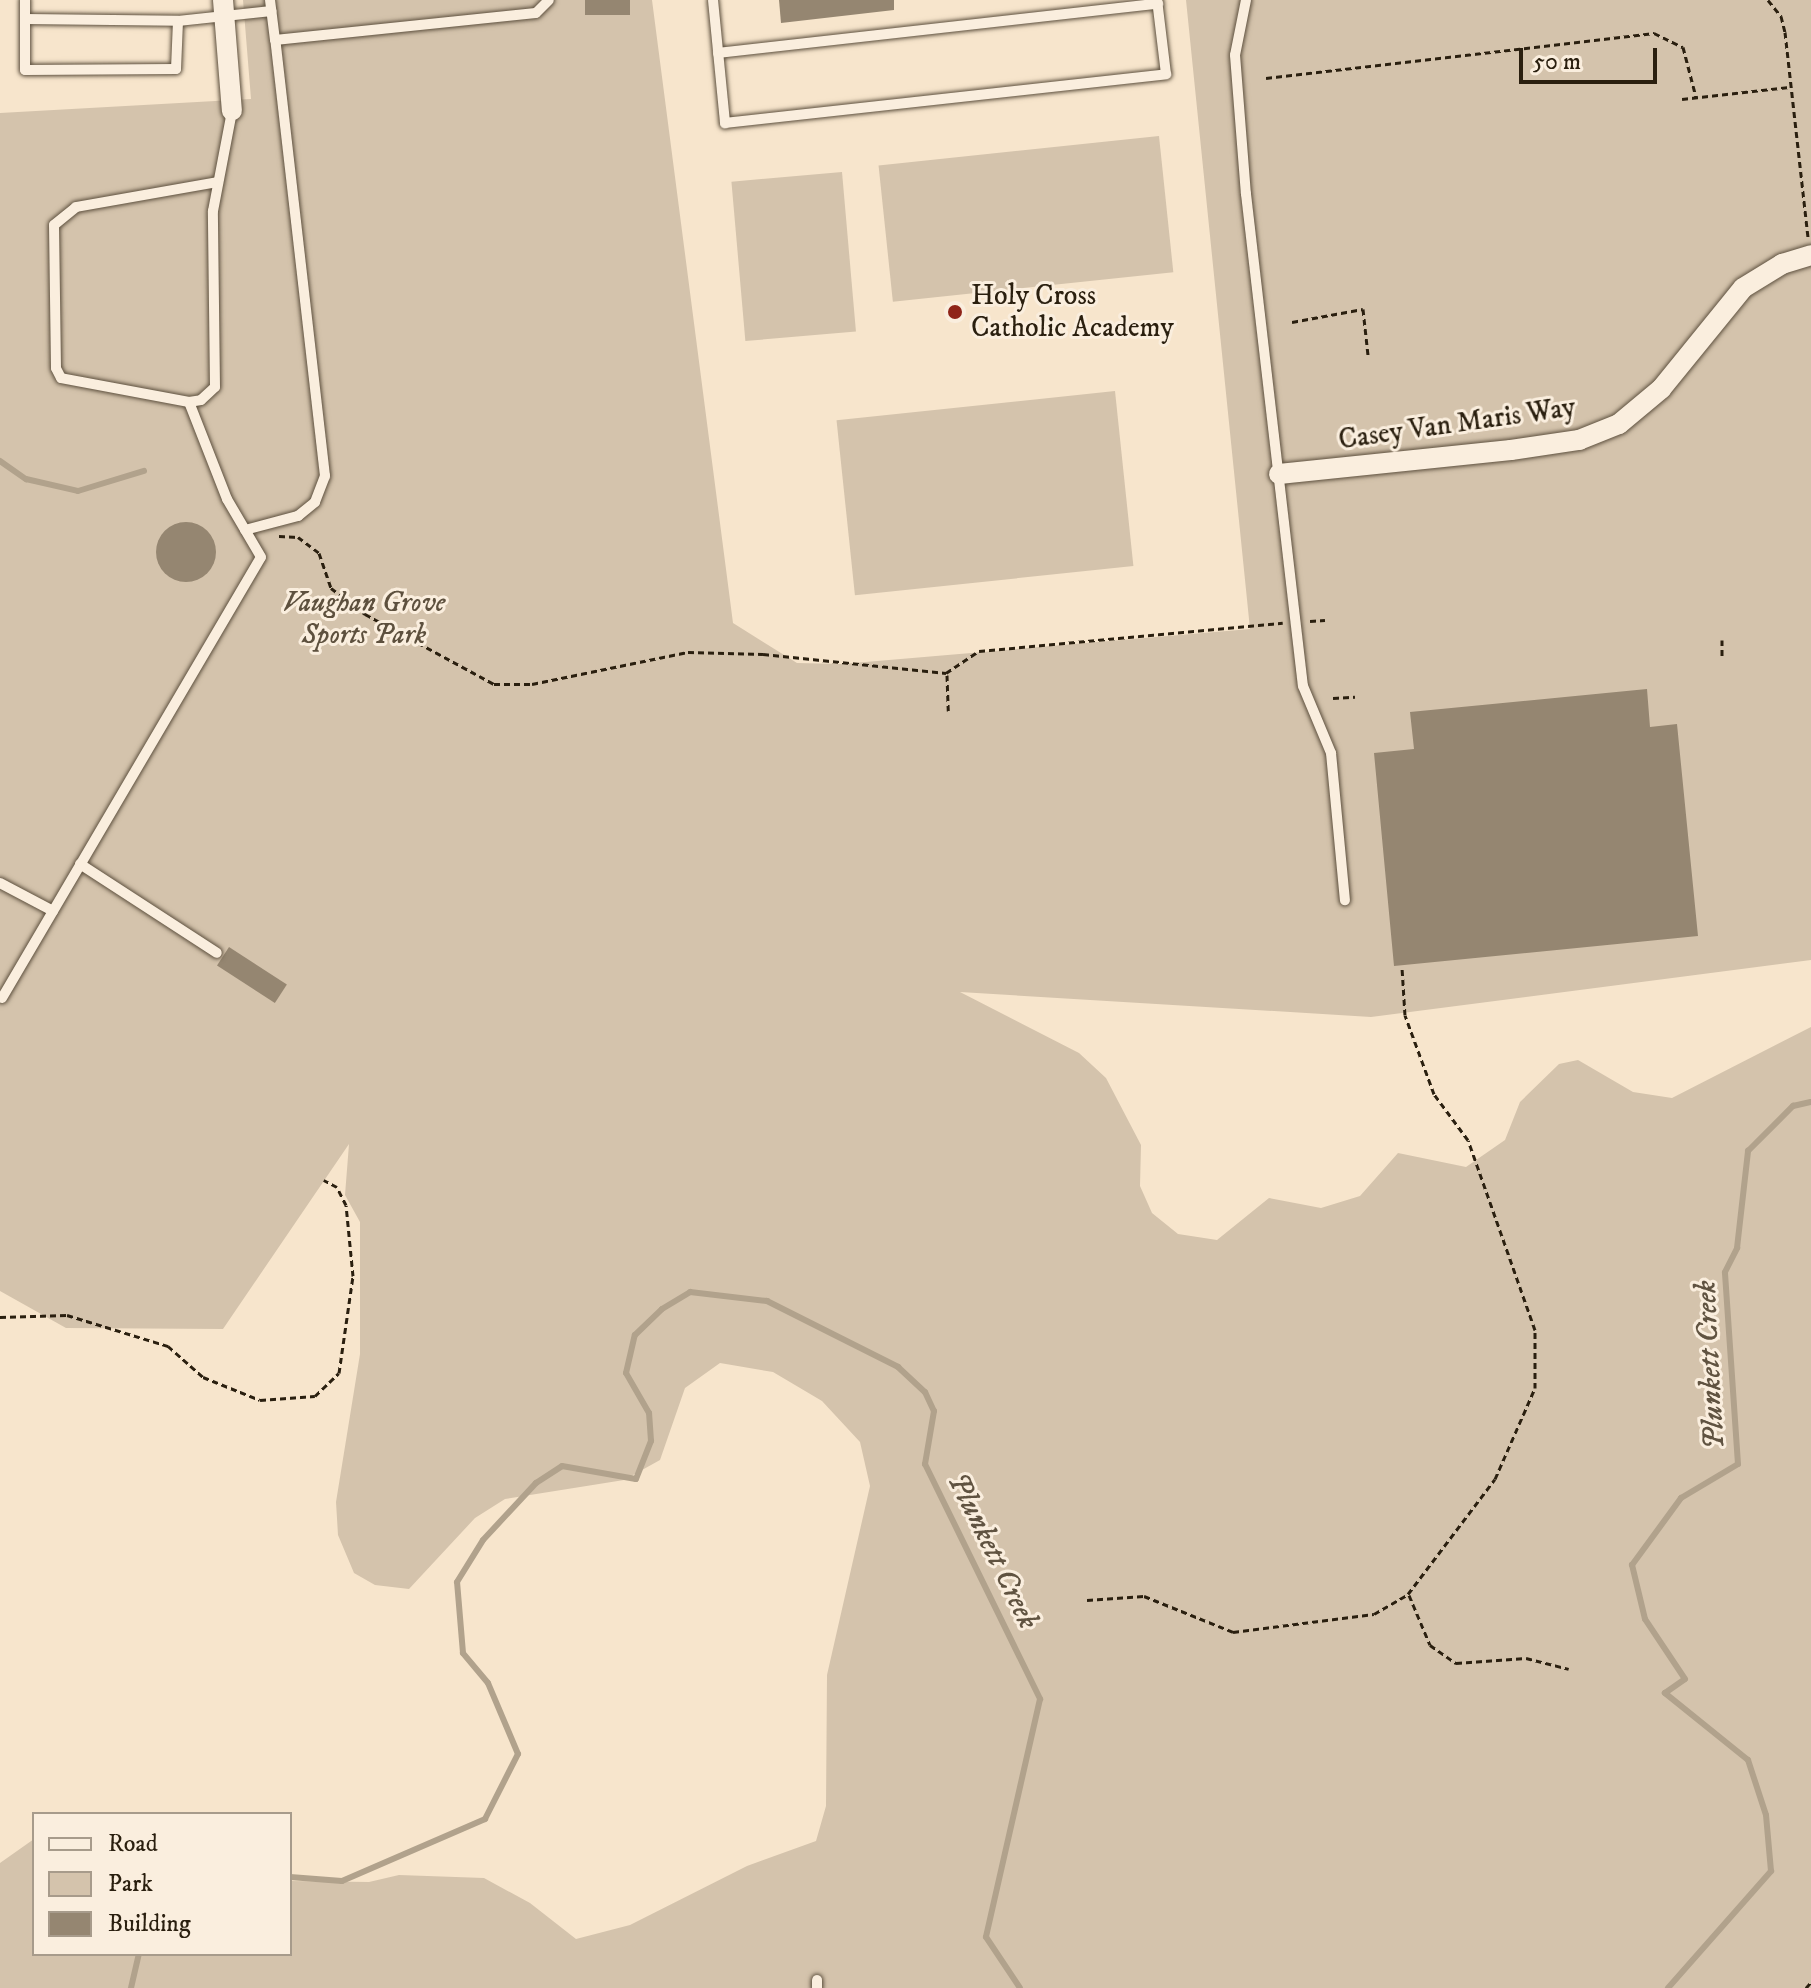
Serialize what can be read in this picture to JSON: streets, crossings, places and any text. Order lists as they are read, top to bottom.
{
  "streets": {
    "street": ["Casey Van Maris Way"]
  },
  "water": ["Plunkett Creek"],
  "parks": ["Vaughan Grove Sports Park"],
  "places": ["Holy Cross Catholic Academy"],
  "legend": ["Road", "Park", "Building"],
  "scale_bar": "50 m"
}
